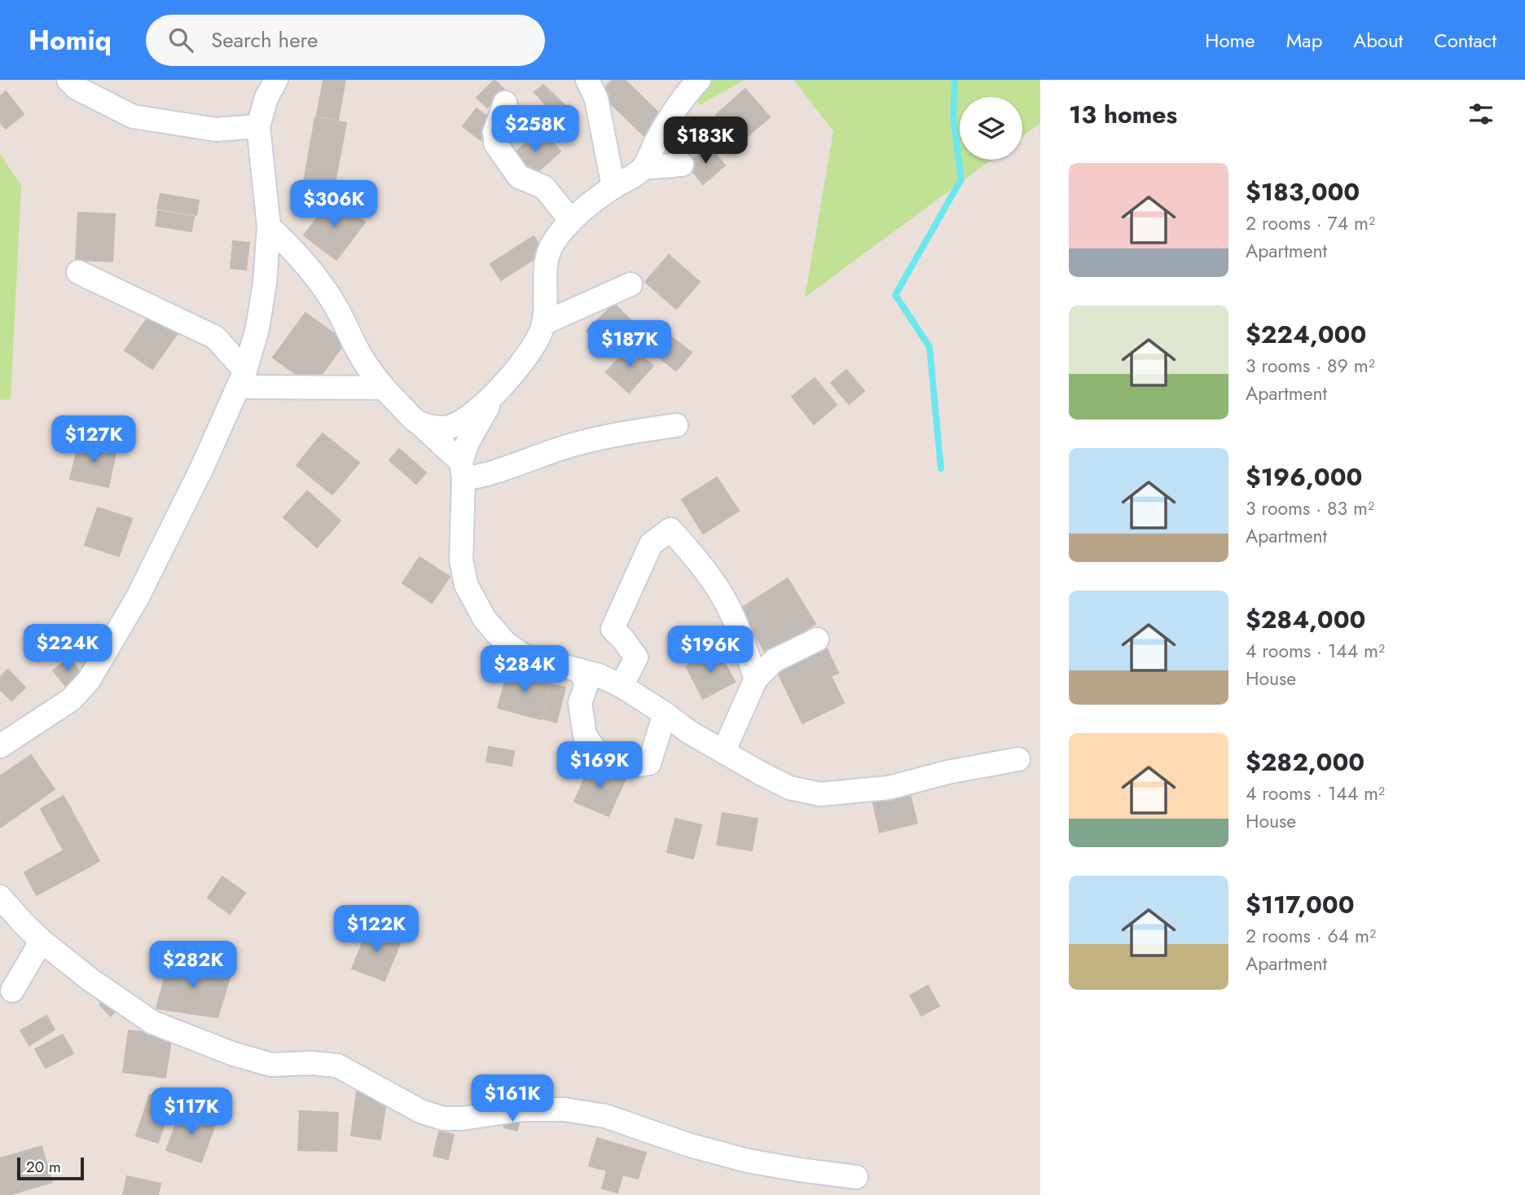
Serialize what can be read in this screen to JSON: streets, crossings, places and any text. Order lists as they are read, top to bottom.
{
  "scale_bar": "20 m",
  "page": {
    "header": "Homiq",
    "search": "Search here",
    "nav": [
      "Home",
      "Map",
      "About",
      "Contact"
    ],
    "heading": "13 homes",
    "price": [
      "$258K",
      "$183K",
      "$306K",
      "$187K",
      "$127K",
      "$224K",
      "$196K",
      "$284K",
      "$169K",
      "$122K",
      "$282K",
      "$161K",
      "$117K"
    ],
    "list": [
      {
        "name": "$183,000",
        "note": "2 rooms · 74 m² · Apartment"
      },
      {
        "name": "$224,000",
        "note": "3 rooms · 89 m² · Apartment"
      },
      {
        "name": "$196,000",
        "note": "3 rooms · 83 m² · Apartment"
      },
      {
        "name": "$284,000",
        "note": "4 rooms · 144 m² · House"
      },
      {
        "name": "$282,000",
        "note": "4 rooms · 144 m² · House"
      },
      {
        "name": "$117,000",
        "note": "2 rooms · 64 m² · Apartment"
      }
    ],
    "scale": "20 m"
  }
}
